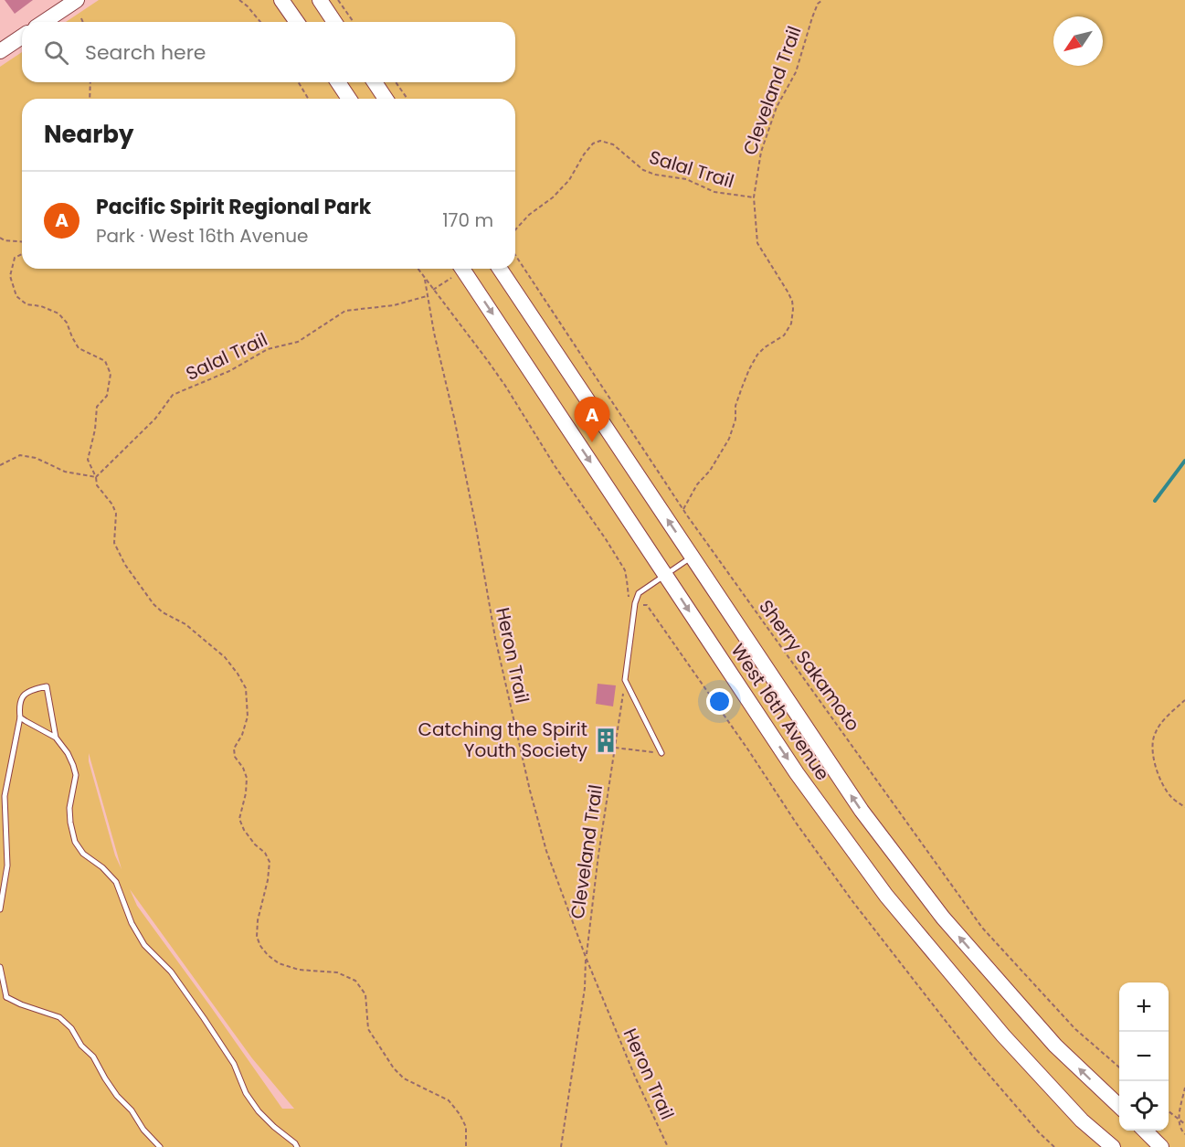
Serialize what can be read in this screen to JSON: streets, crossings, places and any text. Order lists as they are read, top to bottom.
{
  "streets": {
    "main road": ["West 16th Avenue"],
    "path": [
      "Cleveland Trail",
      "Salal Trail",
      "Heron Trail",
      "Sherry Sakamoto"
    ]
  },
  "crossings": [
    ["Cleveland Trail", "Salal Trail"],
    ["Cleveland Trail", "Heron Trail"],
    ["Cleveland Trail", "Sherry Sakamoto"],
    ["Salal Trail", "Heron Trail"]
  ],
  "places": {
    "building": ["Catching the Spirit Youth Society"]
  },
  "north": "bottom left",
  "page": {
    "search": "Search here",
    "heading": "Nearby",
    "list": [
      {
        "mark": "A",
        "name": "Pacific Spirit Regional Park",
        "note": "Park · West 16th Avenue",
        "value": "170 m"
      }
    ],
    "pins": "A",
    "map_buttons": ["+", "−"]
  }
}
